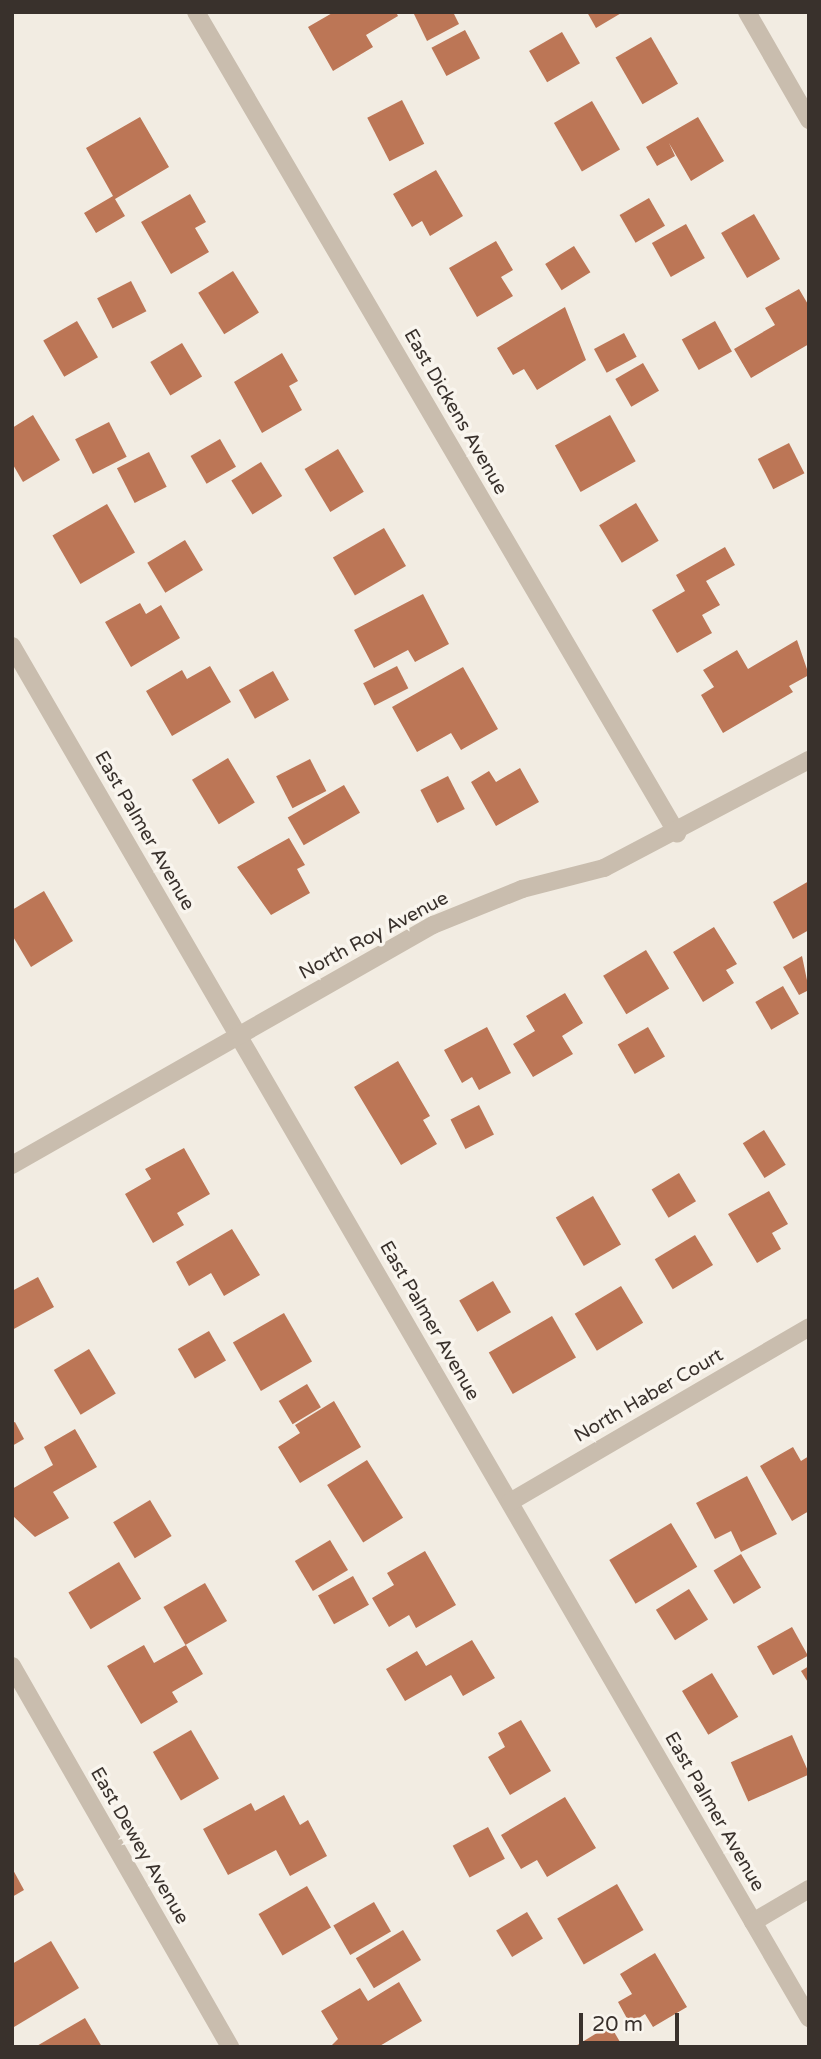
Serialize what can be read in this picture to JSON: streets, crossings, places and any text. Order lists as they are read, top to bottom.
{
  "streets": {
    "street": [
      "East Dickens Avenue",
      "East Palmer Avenue",
      "North Roy Avenue",
      "North Haber Court",
      "East Dewey Avenue"
    ]
  },
  "crossings": [
    ["East Dickens Avenue", "North Roy Avenue"],
    ["East Palmer Avenue", "North Roy Avenue"],
    ["East Palmer Avenue", "North Haber Court"]
  ],
  "scale_bar": "20 m"
}
